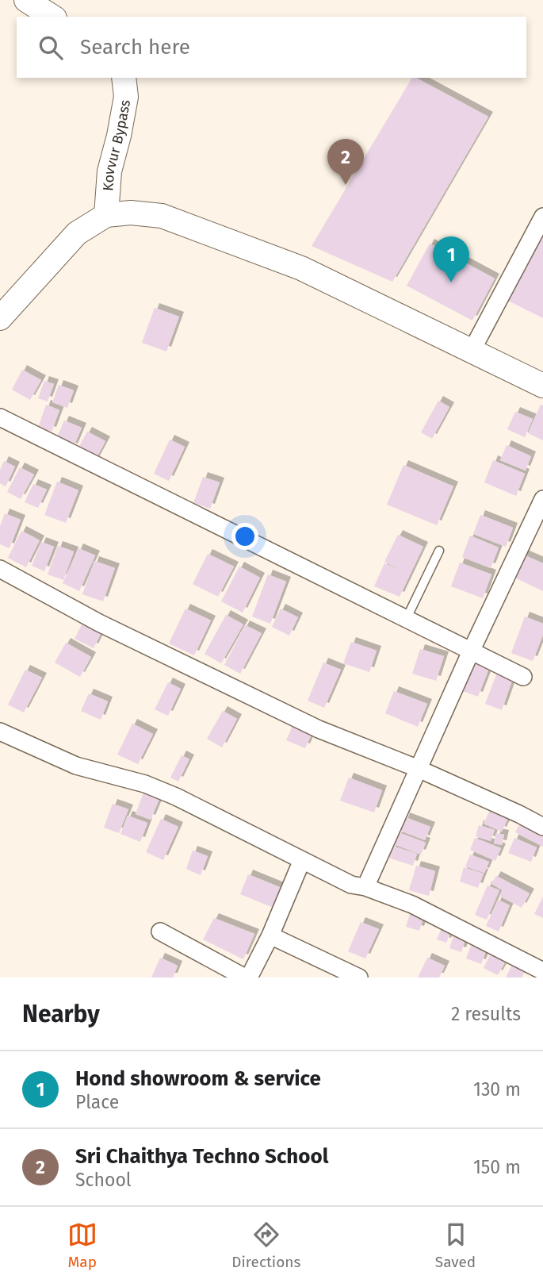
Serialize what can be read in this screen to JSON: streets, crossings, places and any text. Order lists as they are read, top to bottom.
{
  "streets": {
    "main road": ["Kovvur Bypass"]
  },
  "page": {
    "search": "Search here",
    "pins": ["2", "1"],
    "heading": ["Nearby", "2 results"],
    "list": [
      {
        "mark": "1",
        "name": "Hond showroom & service",
        "note": "Place",
        "value": "130 m"
      },
      {
        "mark": "2",
        "name": "Sri Chaithya Techno School",
        "note": "School",
        "value": "150 m"
      }
    ],
    "nav": ["Map", "Directions", "Saved"]
  }
}
